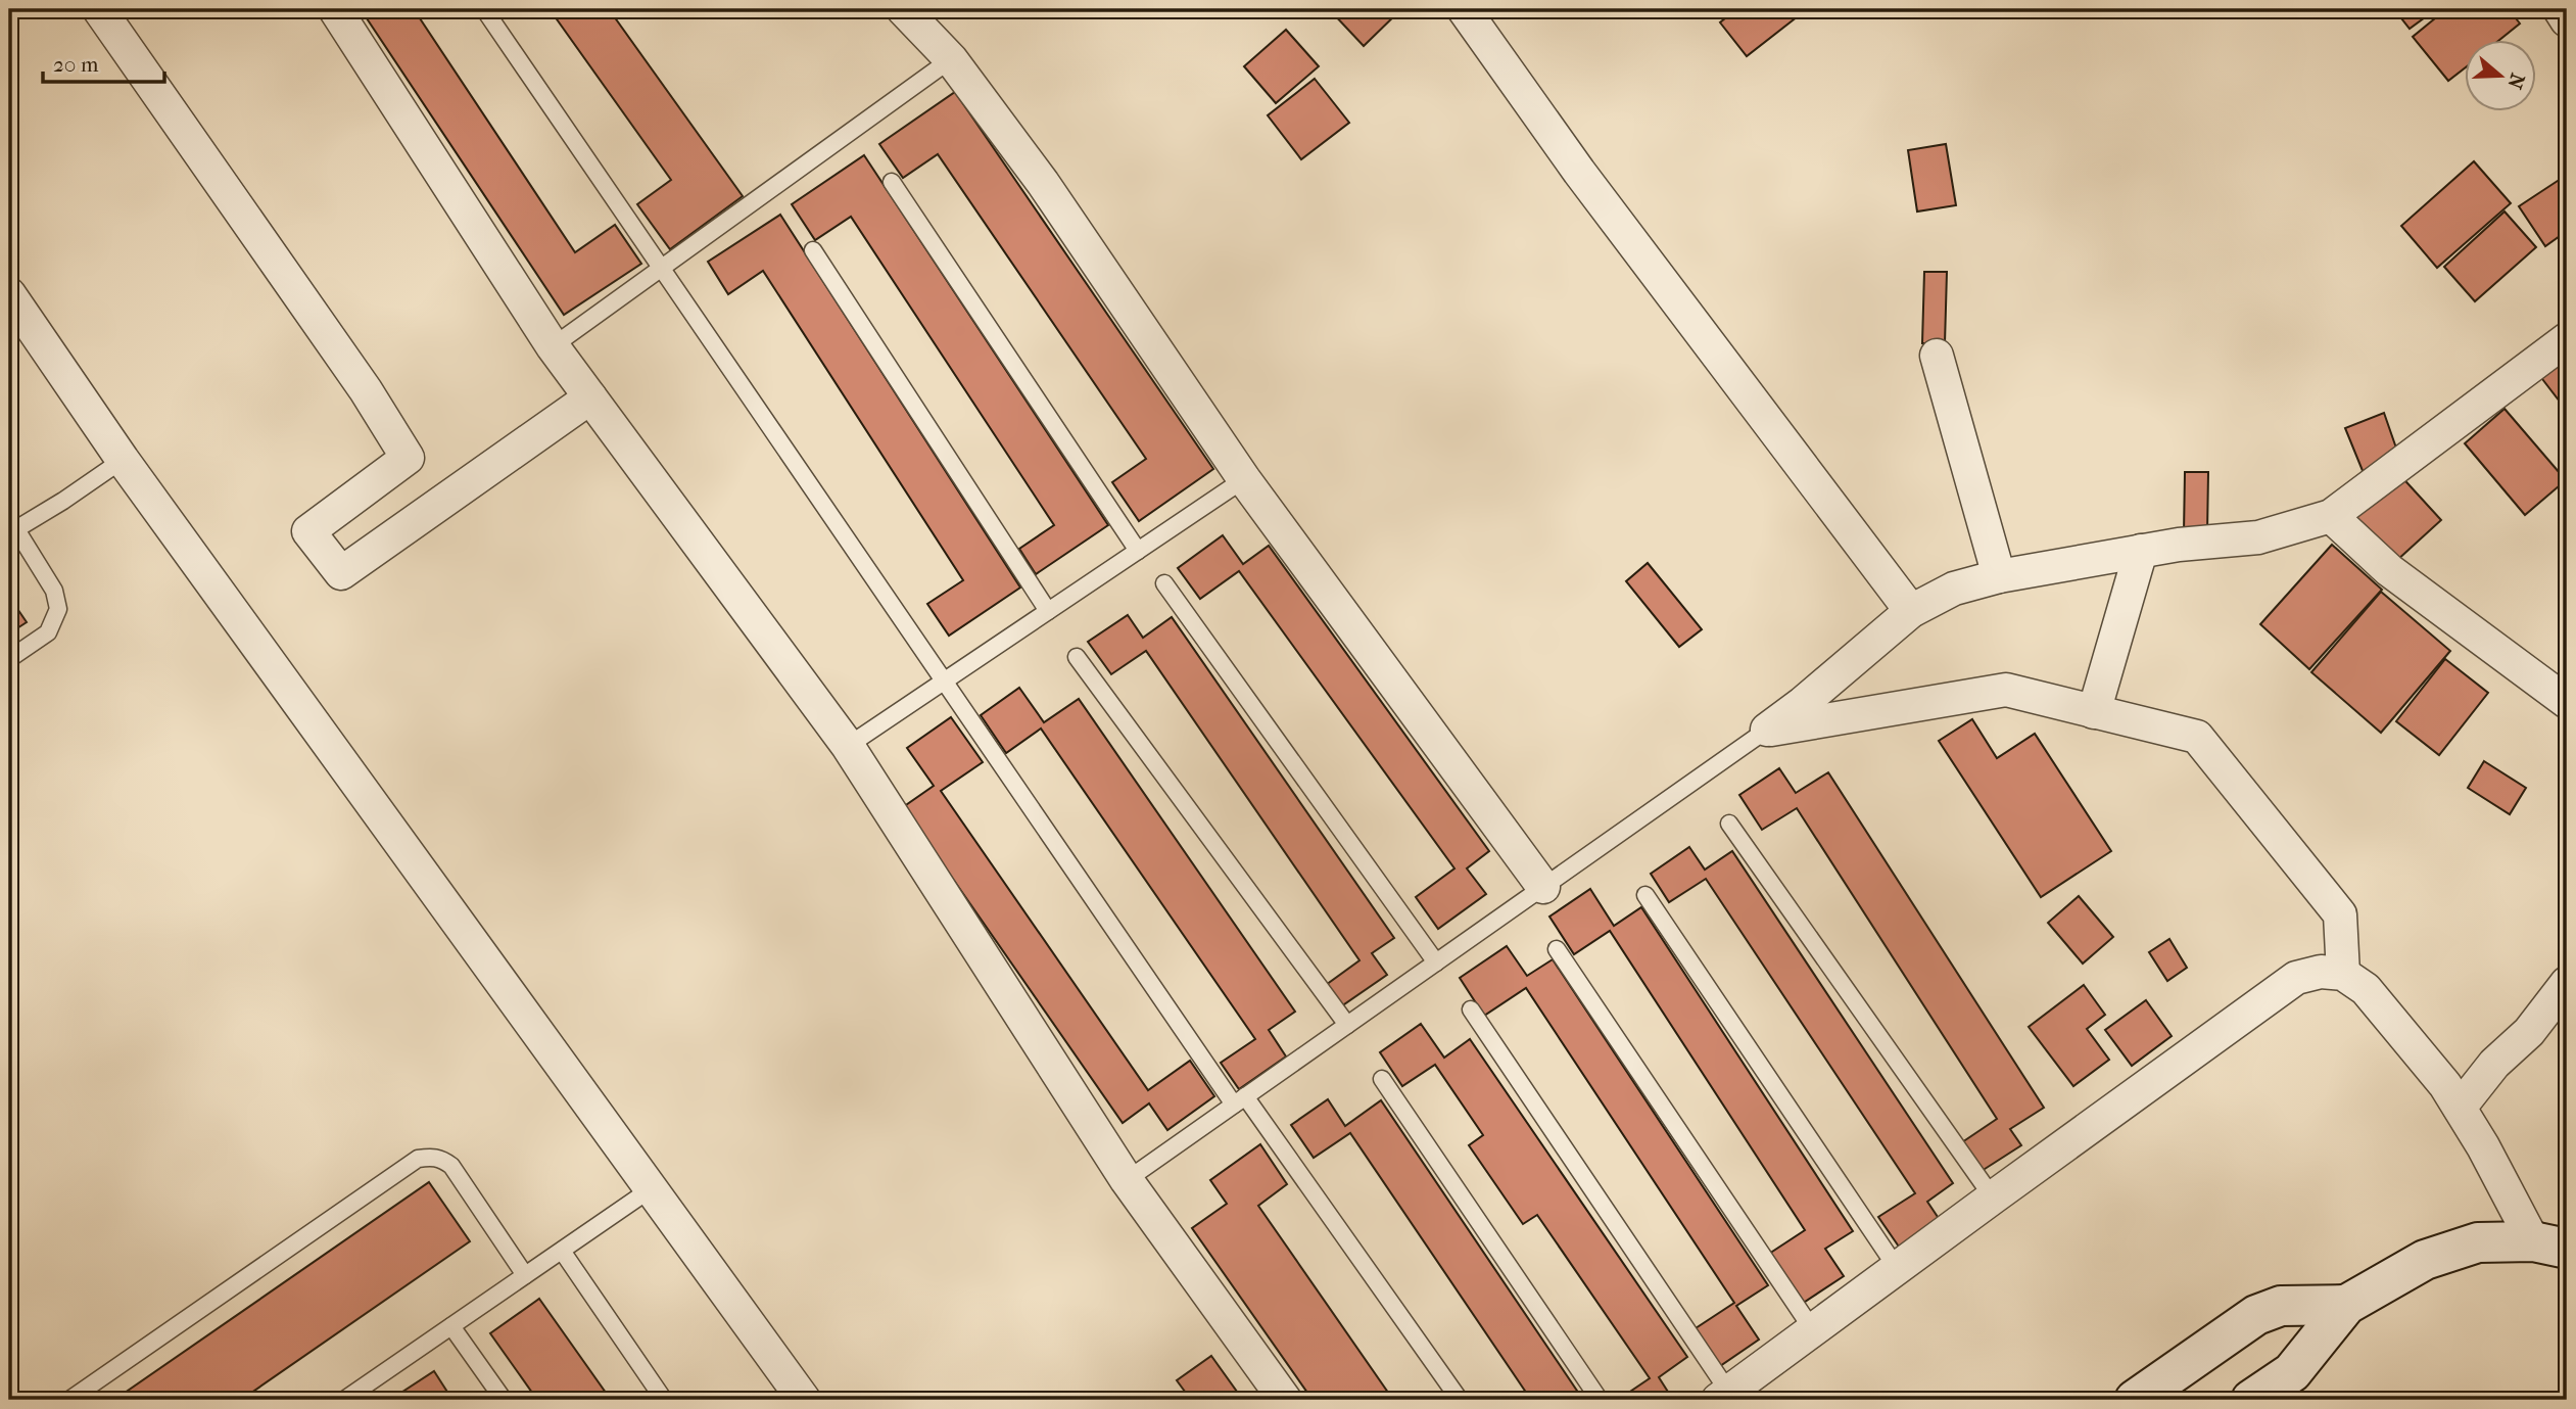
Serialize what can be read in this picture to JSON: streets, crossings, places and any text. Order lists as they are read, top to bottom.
{
  "scale_bar": "20 m",
  "north": "right"
}
